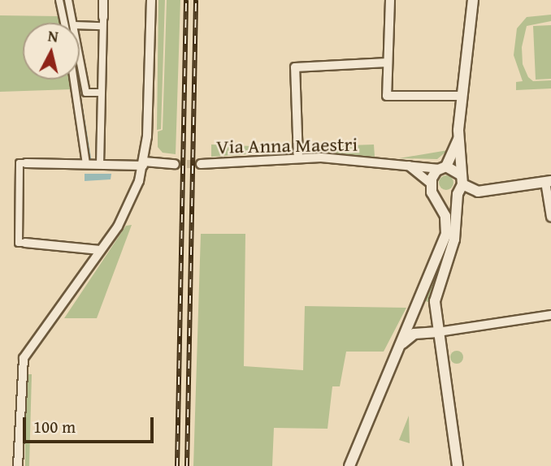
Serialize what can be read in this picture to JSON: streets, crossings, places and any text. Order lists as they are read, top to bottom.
{
  "streets": {
    "street": ["Via Anna Maestri"]
  },
  "scale_bar": "100 m",
  "north": "top"
}
